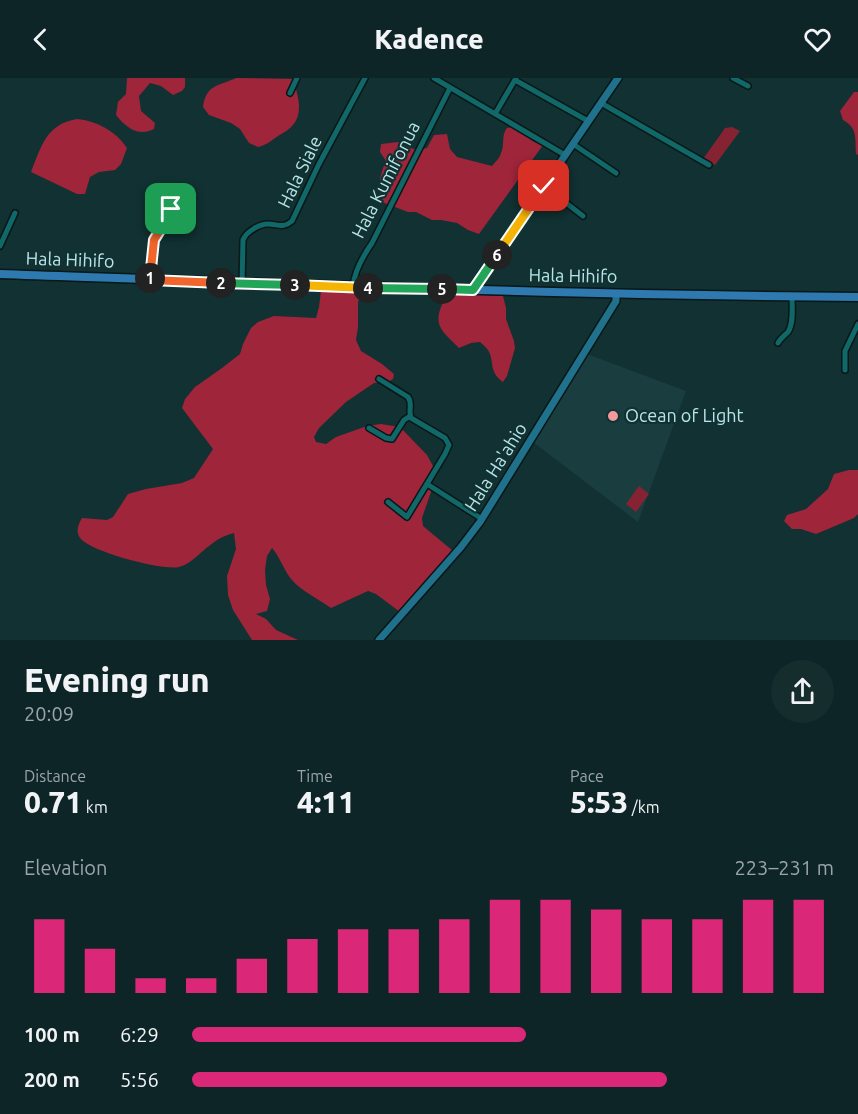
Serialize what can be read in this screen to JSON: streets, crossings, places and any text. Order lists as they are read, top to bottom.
{
  "streets": {
    "main road": ["Hala Hihifo"],
    "street": ["Hala Siale", "Hala Kumifonua", "Hala Ha'ahio"]
  },
  "crossings": [
    ["Hala Siale", "Hala Hihifo"],
    ["Hala Kumifonua", "Hala Hihifo"],
    ["Hala Hihifo", "Hala Ha'ahio"]
  ],
  "places": ["Ocean of Light"],
  "page": {
    "header": "Kadence",
    "pins": [
      "6",
      "1",
      "2",
      "3",
      "4",
      "5"
    ],
    "heading": ["Evening run", "20:09"],
    "stats": [
      ["Distance", "0.71 km"],
      ["Time", "4:11"],
      ["Pace", "5:53 /km"]
    ],
    "chart": ["Elevation", "223–231 m"],
    "list": [
      {
        "name": "100 m",
        "note": "6:29"
      },
      {
        "name": "200 m",
        "note": "5:56"
      }
    ]
  }
}
